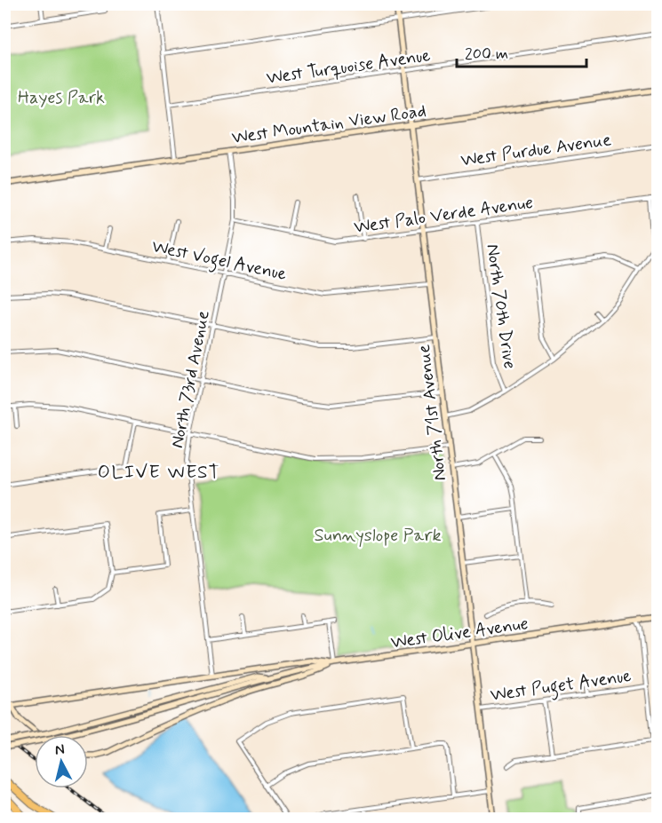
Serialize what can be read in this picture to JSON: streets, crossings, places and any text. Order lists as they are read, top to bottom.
{
  "streets": {
    "main road": ["West Mountain View Road", "North 71st Avenue", "West Olive Avenue"],
    "street": [
      "West Turquoise Avenue",
      "West Purdue Avenue",
      "West Palo Verde Avenue",
      "West Vogel Avenue",
      "North 70th Drive",
      "North 73rd Avenue",
      "West Puget Avenue"
    ]
  },
  "crossings": [
    ["West Turquoise Avenue", "North 71st Avenue"],
    ["West Mountain View Road", "North 73rd Avenue"],
    ["West Mountain View Road", "North 71st Avenue"],
    ["West Purdue Avenue", "North 71st Avenue"],
    ["West Palo Verde Avenue", "North 70th Drive"],
    ["West Palo Verde Avenue", "North 73rd Avenue"],
    ["West Palo Verde Avenue", "North 71st Avenue"],
    ["West Vogel Avenue", "North 73rd Avenue"],
    ["West Vogel Avenue", "North 71st Avenue"],
    ["North 71st Avenue", "West Olive Avenue"],
    ["North 71st Avenue", "West Puget Avenue"]
  ],
  "districts": ["OLIVE WEST"],
  "parks": ["Hayes Park", "Sunnyslope Park"],
  "scale_bar": "200 m",
  "north": "top"
}
